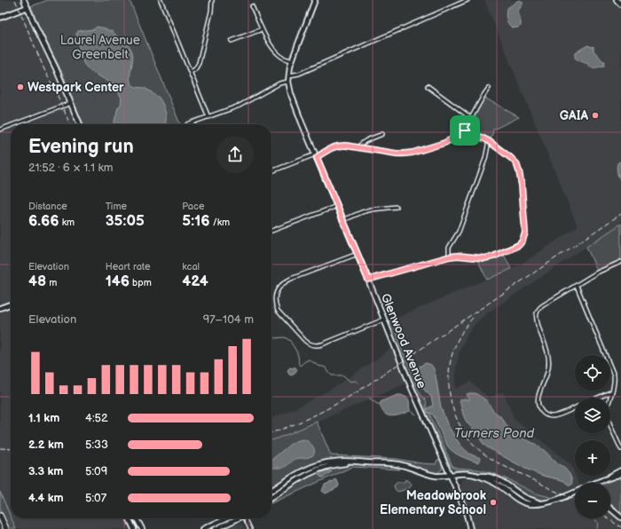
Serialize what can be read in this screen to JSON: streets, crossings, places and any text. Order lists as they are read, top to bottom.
{
  "streets": {
    "street": ["Glenwood Avenue"]
  },
  "water": ["Turners Pond"],
  "parks": ["Laurel Avenue Greenbelt"],
  "places": ["Westpark Center", "GAIA", "Meadowbrook Elementary School"],
  "page": {
    "heading": ["Evening run", "21:52 · 6 × 1.1 km"],
    "stats": [
      ["Distance", "6.66 km"],
      ["Time", "35:05"],
      ["Pace", "5:16 /km"],
      ["Elevation", "48 m"],
      ["Heart rate", "146 bpm"],
      ["kcal", "424"]
    ],
    "chart": ["Elevation", "97–104 m"],
    "map_buttons": ["+", "−"],
    "list": [
      {
        "name": "1.1 km",
        "note": "4:52"
      },
      {
        "name": "2.2 km",
        "note": "5:33"
      },
      {
        "name": "3.3 km",
        "note": "5:09"
      },
      {
        "name": "4.4 km",
        "note": "5:07"
      }
    ]
  }
}
